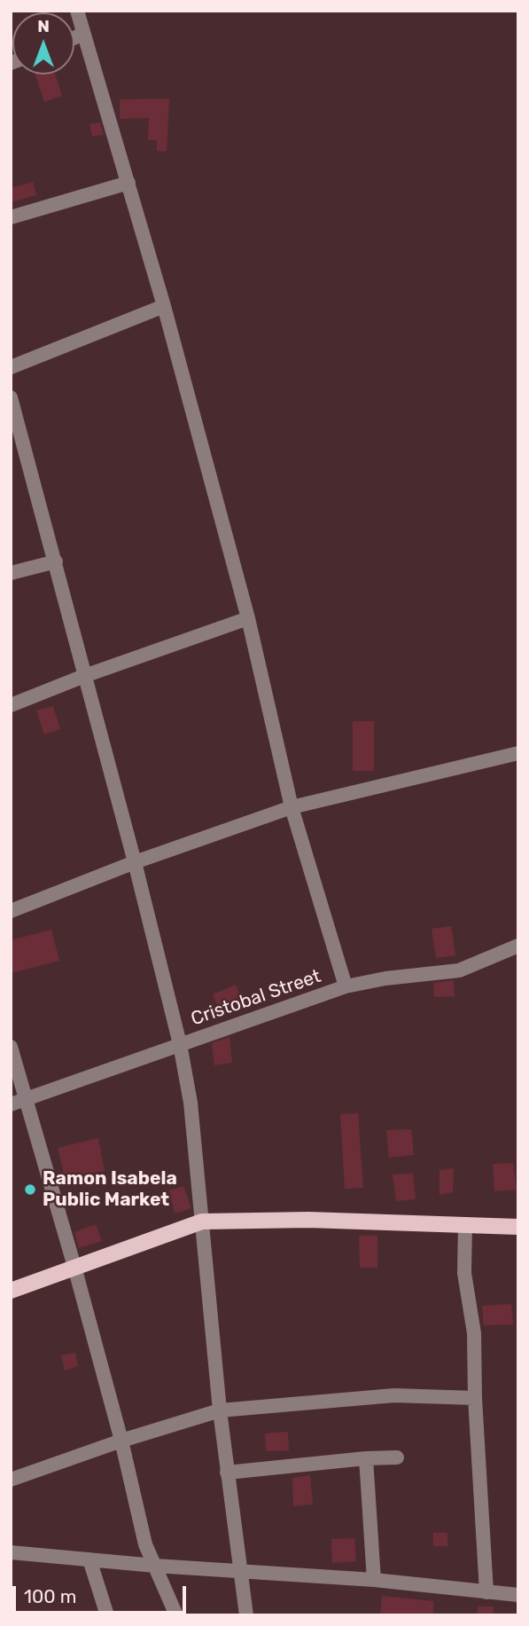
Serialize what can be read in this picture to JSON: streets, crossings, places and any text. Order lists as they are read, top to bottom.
{
  "streets": {
    "street": ["Cristobal Street"]
  },
  "places": ["Ramon Isabela Public Market"],
  "scale_bar": "100 m",
  "north": "top"
}
